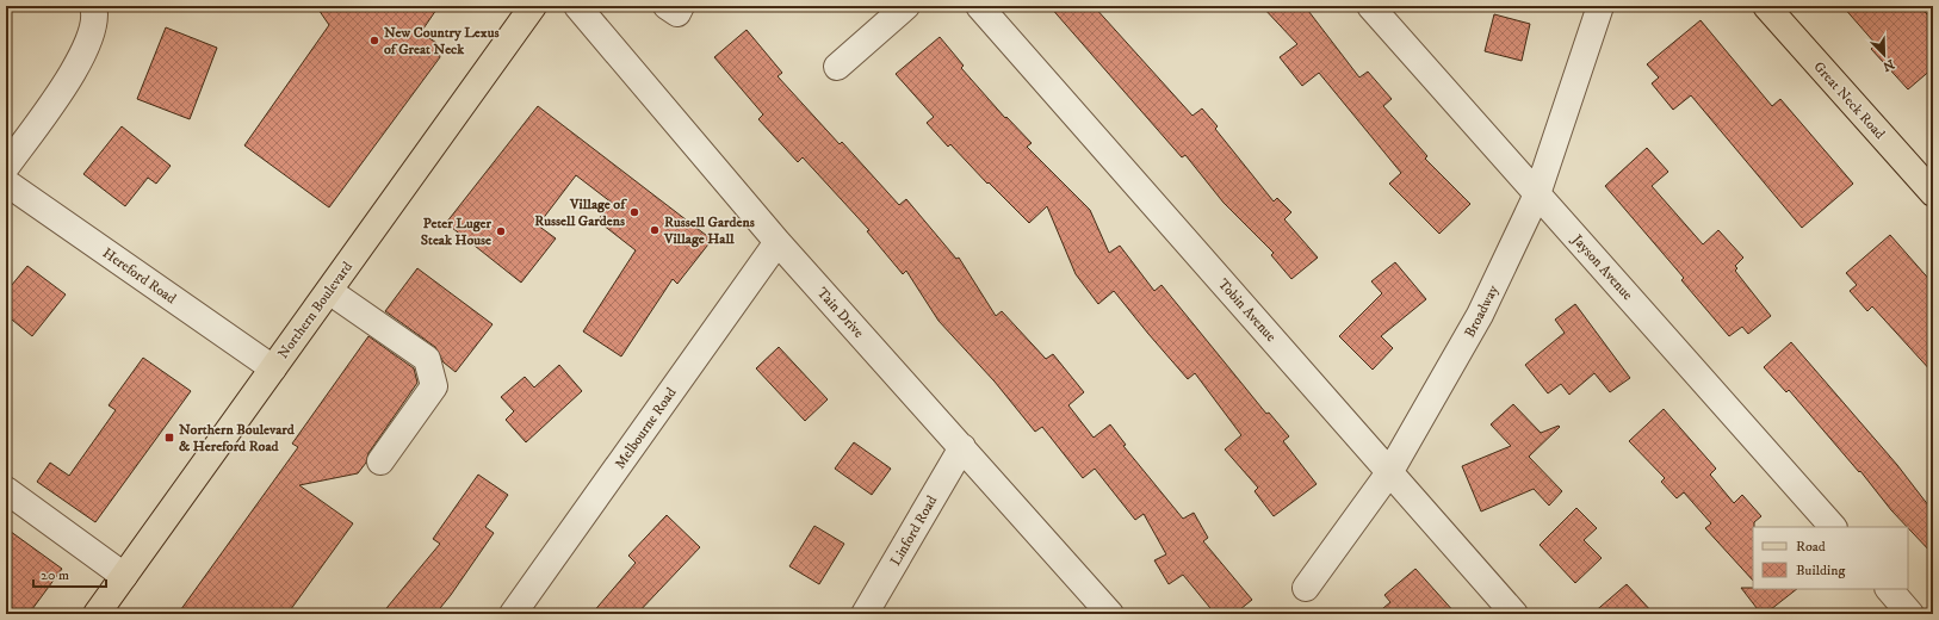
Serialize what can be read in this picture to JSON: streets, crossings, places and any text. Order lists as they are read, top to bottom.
{
  "streets": {
    "main road": ["Great Neck Road", "Northern Boulevard"],
    "street": [
      "Jayson Avenue",
      "Hereford Road",
      "Tobin Avenue",
      "Broadway",
      "Tain Drive",
      "Melbourne Road",
      "Linford Road"
    ]
  },
  "crossings": [
    ["Jayson Avenue", "Broadway"],
    ["Hereford Road", "Northern Boulevard"],
    ["Tobin Avenue", "Broadway"],
    ["Tain Drive", "Melbourne Road"],
    ["Tain Drive", "Linford Road"]
  ],
  "places": {
    "other": [
      "New Country Lexus of Great Neck",
      "Village of Russell Gardens",
      "Russell Gardens Village Hall",
      "Peter Luger Steak House"
    ],
    "transit": ["Northern Boulevard & Hereford Road"]
  },
  "legend": ["Road", "Building"],
  "scale_bar": "20 m",
  "north": "bottom right"
}
